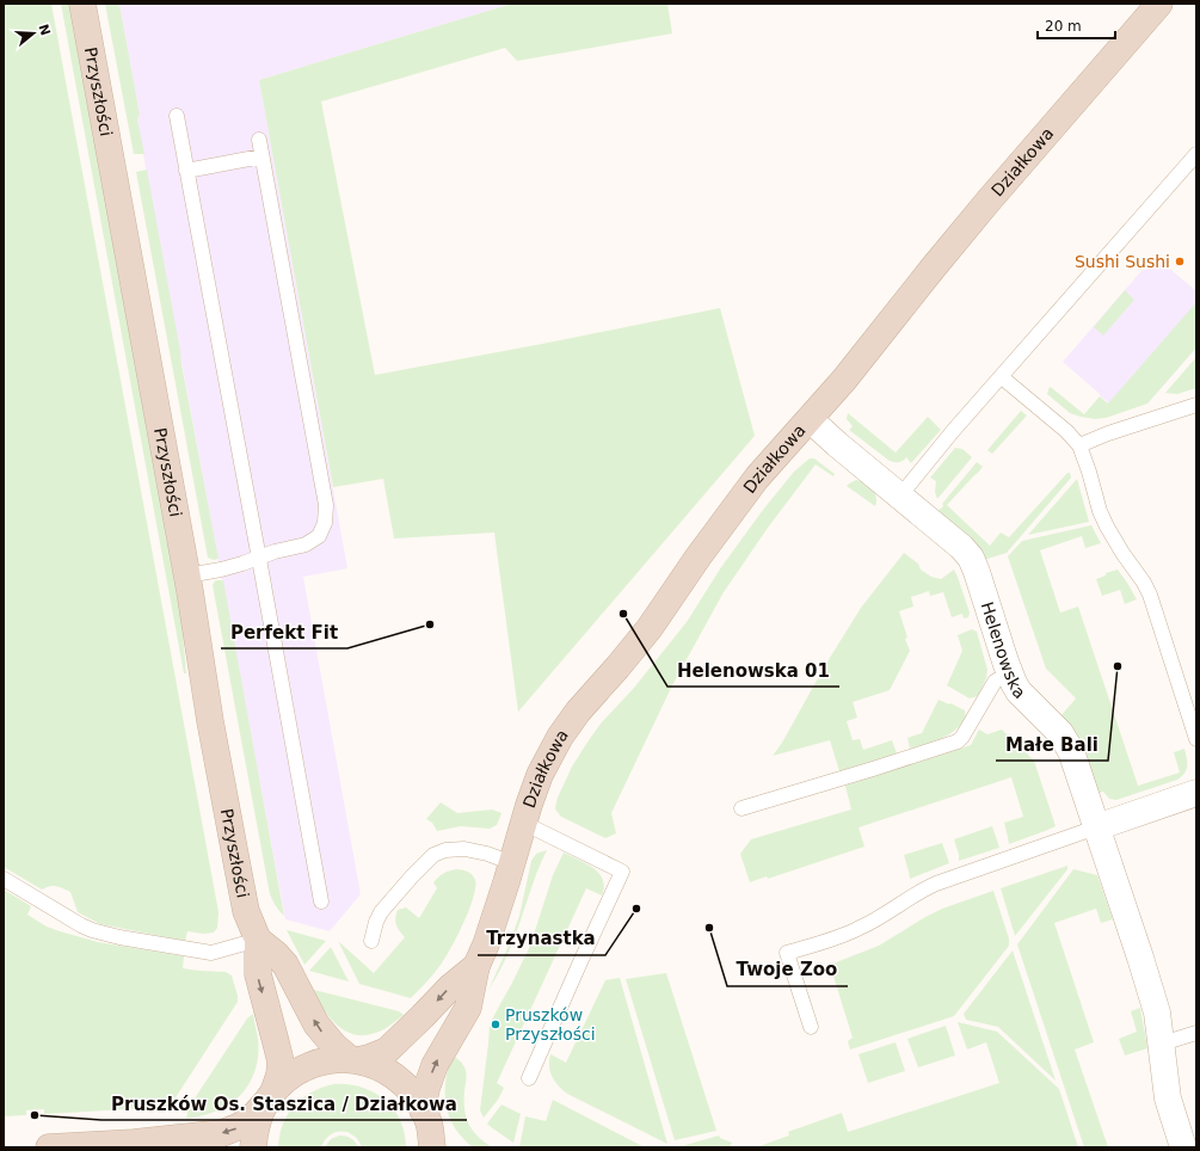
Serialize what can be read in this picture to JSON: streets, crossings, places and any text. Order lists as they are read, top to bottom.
{
  "streets": {
    "street": ["Przyszłości", "Działkowa", "Helenowska"]
  },
  "crossings": [
    ["Przyszłości", "Działkowa"],
    ["Działkowa", "Helenowska"]
  ],
  "places": [
    "Sushi Sushi",
    "Helenowska 01",
    "Perfekt Fit",
    "Małe Bali",
    "Trzynastka",
    "Twoje Zoo",
    "Pruszków Przyszłości",
    "Pruszków Os. Staszica / Działkowa"
  ],
  "scale_bar": "20 m",
  "north": "right"
}
